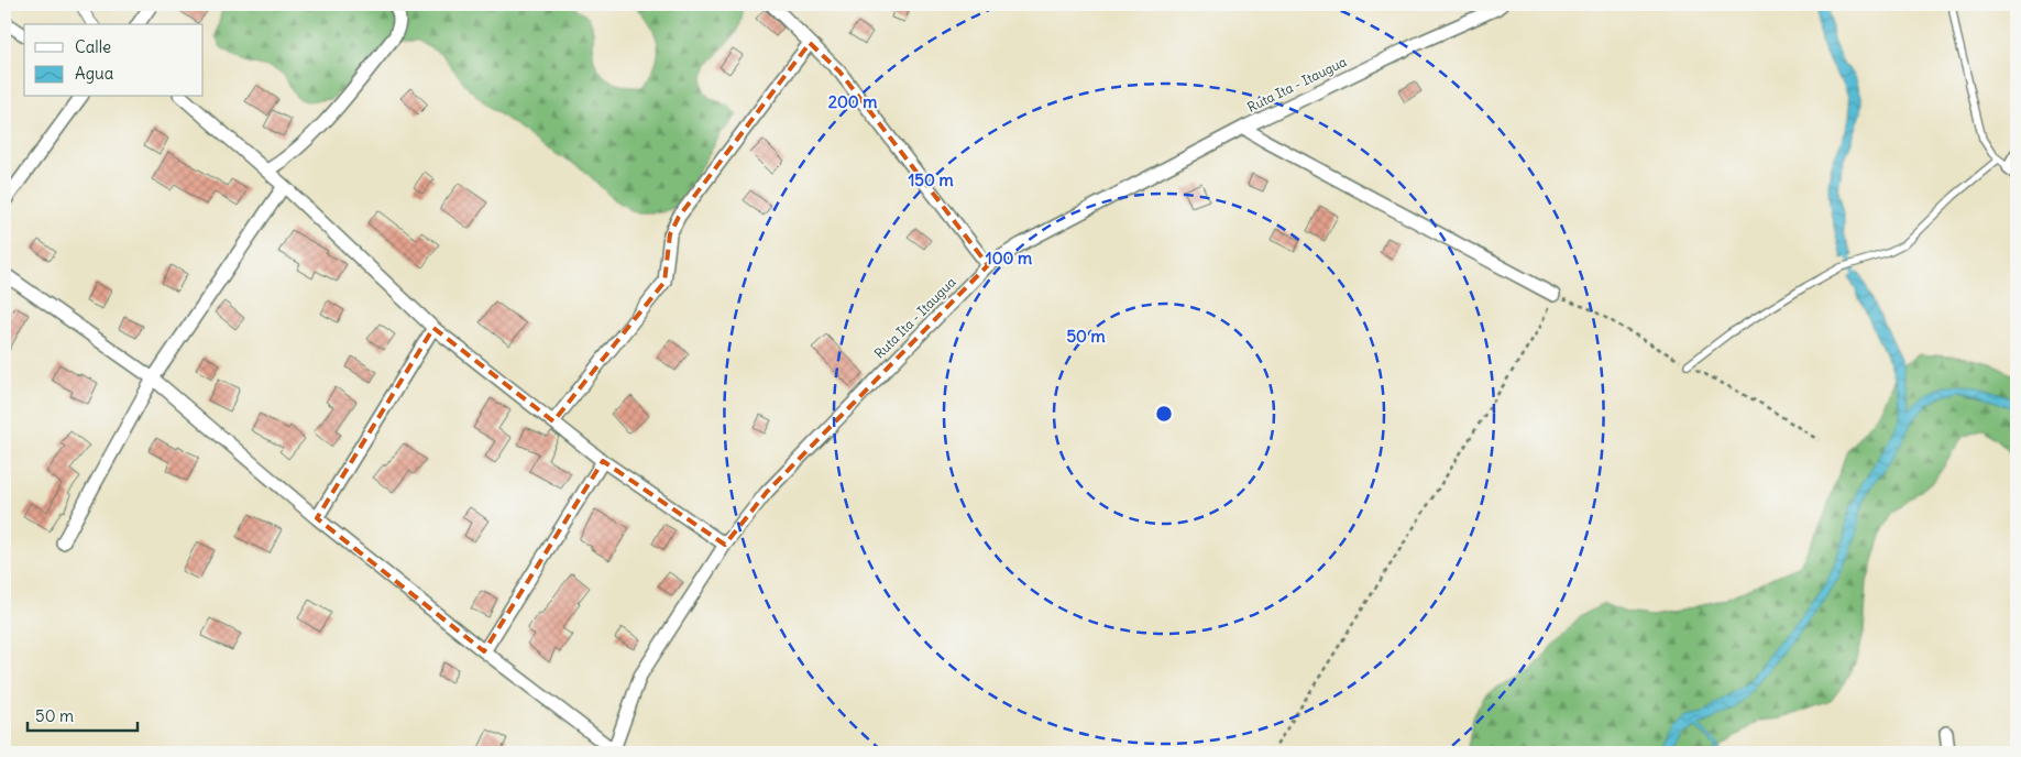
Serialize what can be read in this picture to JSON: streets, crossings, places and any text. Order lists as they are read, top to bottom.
{
  "streets": {
    "street": ["Ruta Ita - Itaugua"]
  },
  "legend": ["Calle", "Agua"],
  "scale_bar": "50 m",
  "rings": [
    "200 m",
    "150 m",
    "100 m",
    "50 m"
  ]
}
